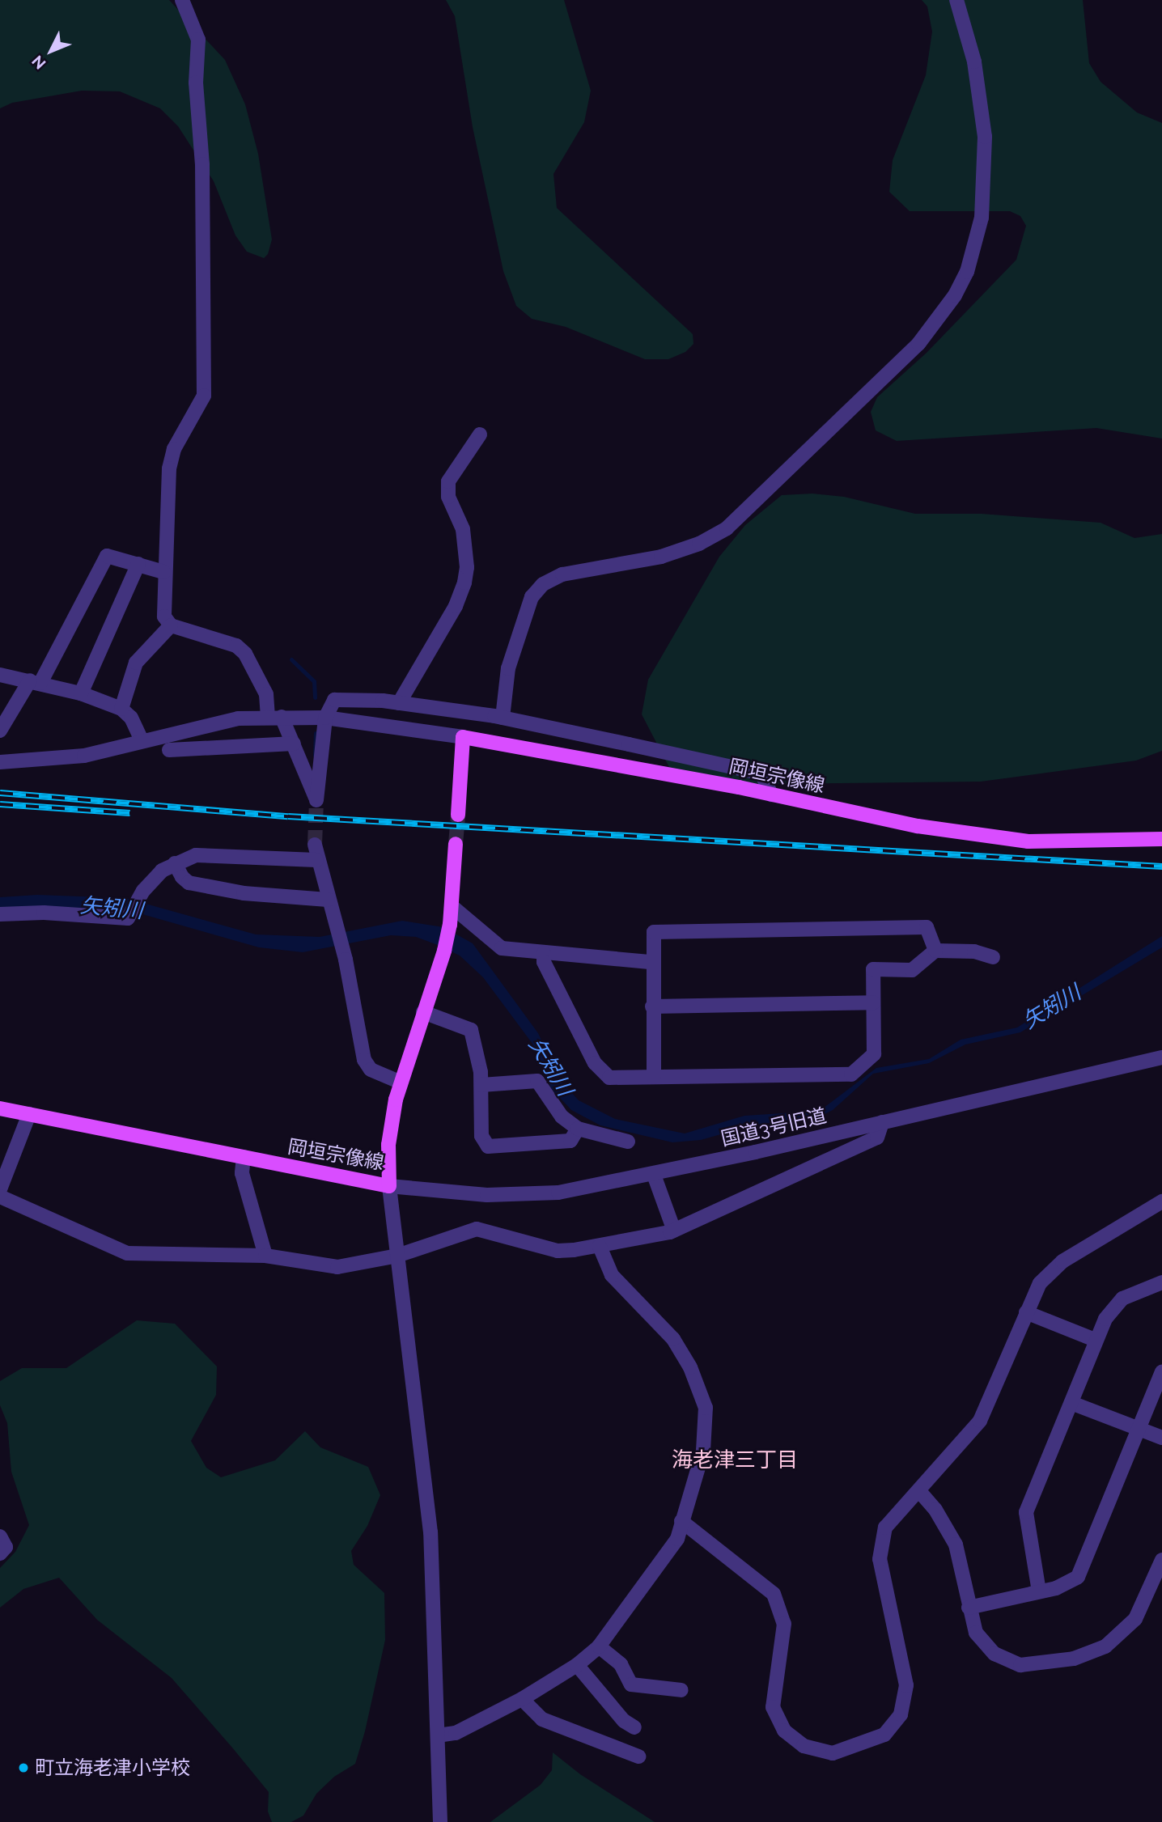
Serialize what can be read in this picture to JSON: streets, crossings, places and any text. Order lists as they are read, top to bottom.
{
  "streets": {
    "main road": ["岡垣宗像線"],
    "street": ["国道3号旧道"]
  },
  "crossings": [
    ["岡垣宗像線", "国道3号旧道"]
  ],
  "districts": ["海老津三丁目"],
  "water": ["矢矧川"],
  "places": ["町立海老津小学校"],
  "north": "bottom left"
}
